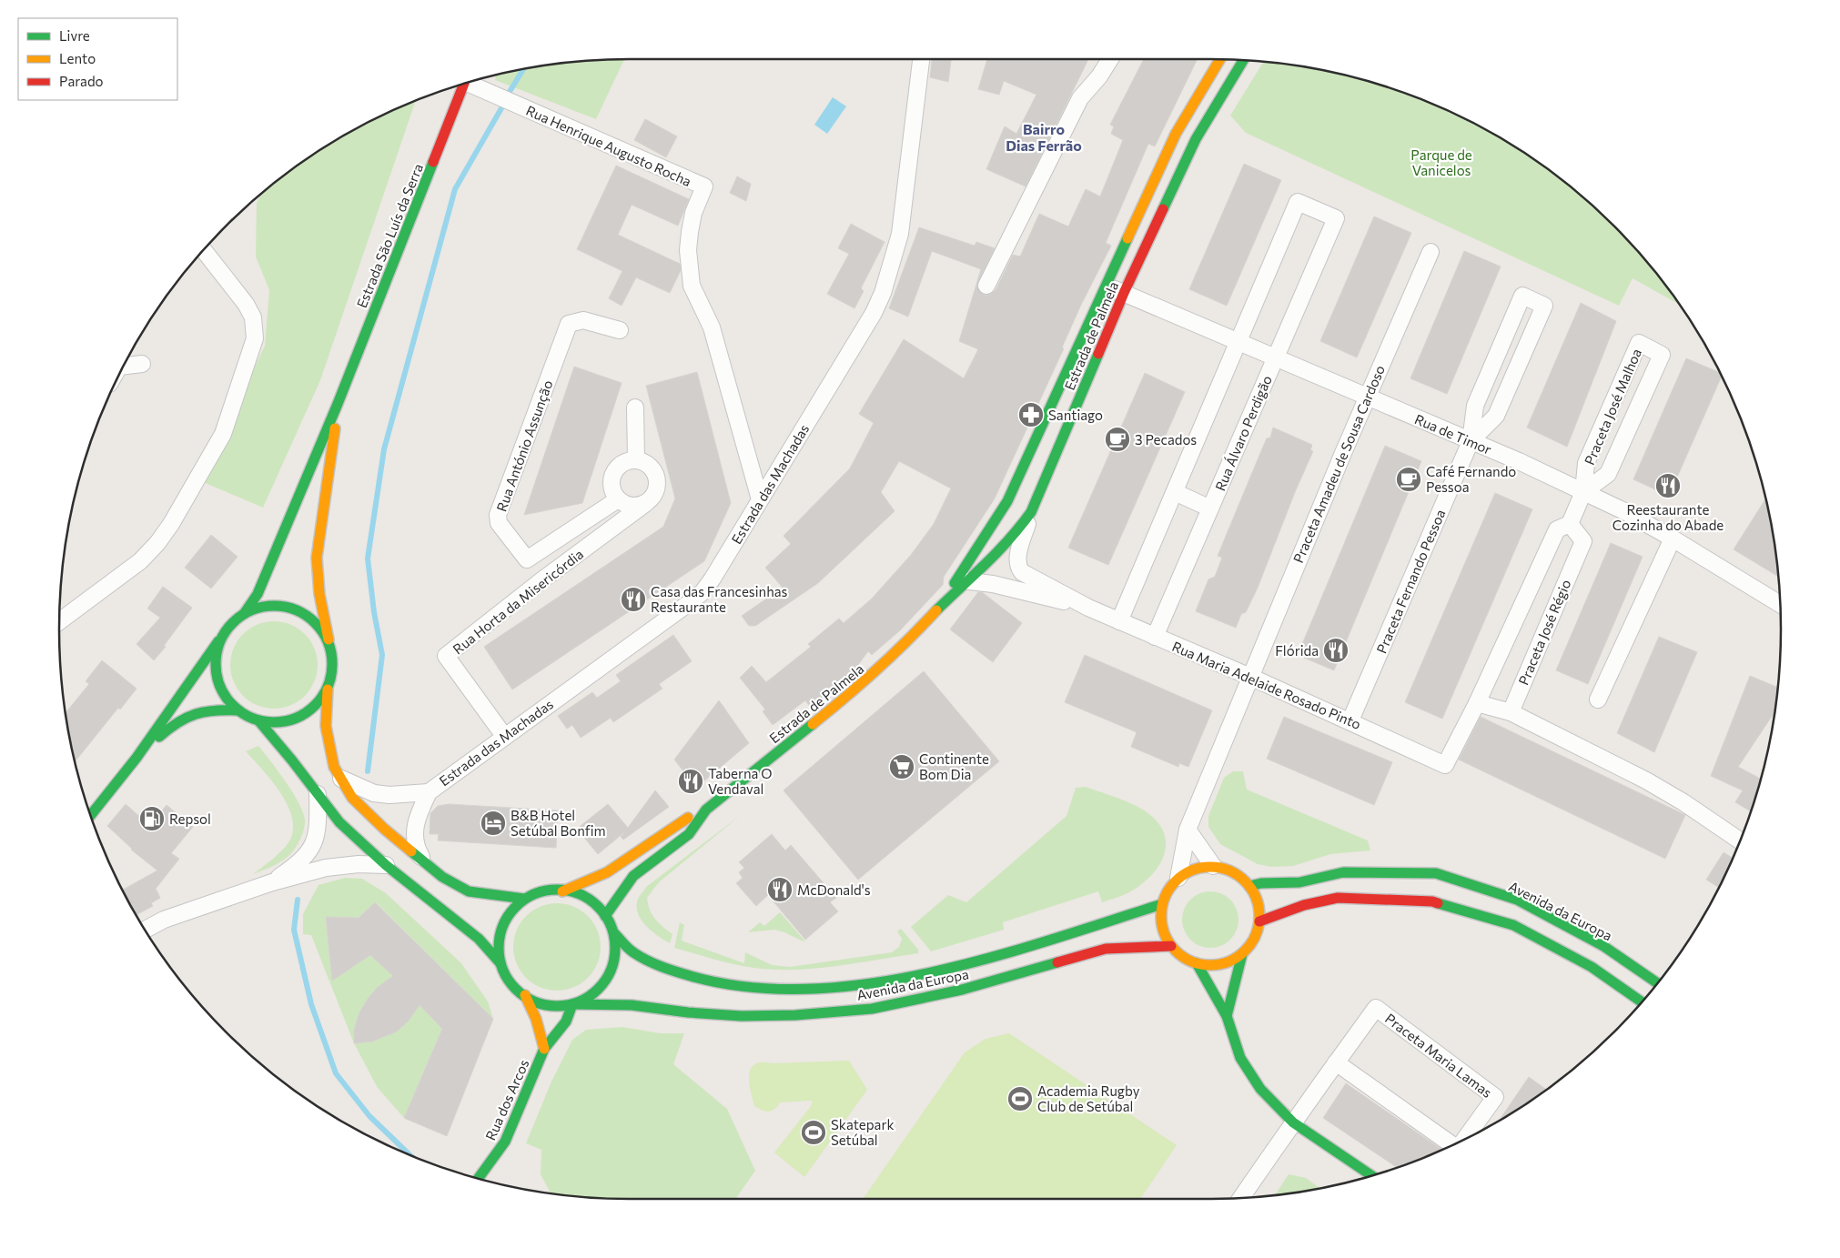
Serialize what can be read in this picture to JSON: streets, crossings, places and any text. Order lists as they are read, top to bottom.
{
  "streets": {
    "main road": [
      "Estrada São Luís da Serra",
      "Estrada de Palmela",
      "Avenida da Europa",
      "Rua dos Arcos"
    ],
    "street": [
      "Rua Henrique Augusto Rocha",
      "Praceta José Malhoa",
      "Rua Álvaro Perdigão",
      "Rua de Timor",
      "Rua António Assunção",
      "Praceta Amadeu de Sousa Cardoso",
      "Estrada das Machadas",
      "Praceta Fernando Pessoa",
      "Rua Horta da Misericórdia",
      "Praceta José Régio",
      "Rua Maria Adelaide Rosado Pinto",
      "Praceta Maria Lamas"
    ]
  },
  "crossings": [
    ["Rua Henrique Augusto Rocha", "Estrada das Machadas"],
    ["Estrada de Palmela", "Rua de Timor"],
    ["Estrada de Palmela", "Rua Maria Adelaide Rosado Pinto"],
    ["Estrada de Palmela", "Avenida da Europa"],
    ["Estrada de Palmela", "Rua dos Arcos"],
    ["Praceta José Malhoa", "Rua de Timor"],
    ["Rua Álvaro Perdigão", "Rua de Timor"],
    ["Rua Álvaro Perdigão", "Rua Maria Adelaide Rosado Pinto"],
    ["Rua de Timor", "Praceta Amadeu de Sousa Cardoso"],
    ["Rua de Timor", "Praceta Fernando Pessoa"],
    ["Rua António Assunção", "Rua Horta da Misericórdia"],
    ["Praceta Amadeu de Sousa Cardoso", "Rua Maria Adelaide Rosado Pinto"],
    ["Praceta Amadeu de Sousa Cardoso", "Avenida da Europa"],
    ["Estrada das Machadas", "Rua Horta da Misericórdia"],
    ["Praceta Fernando Pessoa", "Rua Maria Adelaide Rosado Pinto"],
    ["Avenida da Europa", "Rua dos Arcos"]
  ],
  "districts": ["Bairro Dias Ferrão"],
  "parks": ["Parque de Vanicelos"],
  "places": {
    "pharmacy": ["Santiago"],
    "cafe": ["3 Pecados", "Café Fernando Pessoa"],
    "restaurant": [
      "Reestaurante Cozinha do Abade",
      "Casa das Francesinhas Restaurante",
      "Flórida",
      "Taberna O Vendaval",
      "McDonald's"
    ],
    "supermarket": ["Continente Bom Dia"],
    "fuel station": ["Repsol"],
    "hotel": ["B&B Hotel Setúbal Bonfim"],
    "sports": ["Academia Rugby Club de Setúbal", "Skatepark Setúbal"]
  },
  "legend": ["Livre", "Lento", "Parado"]
}
